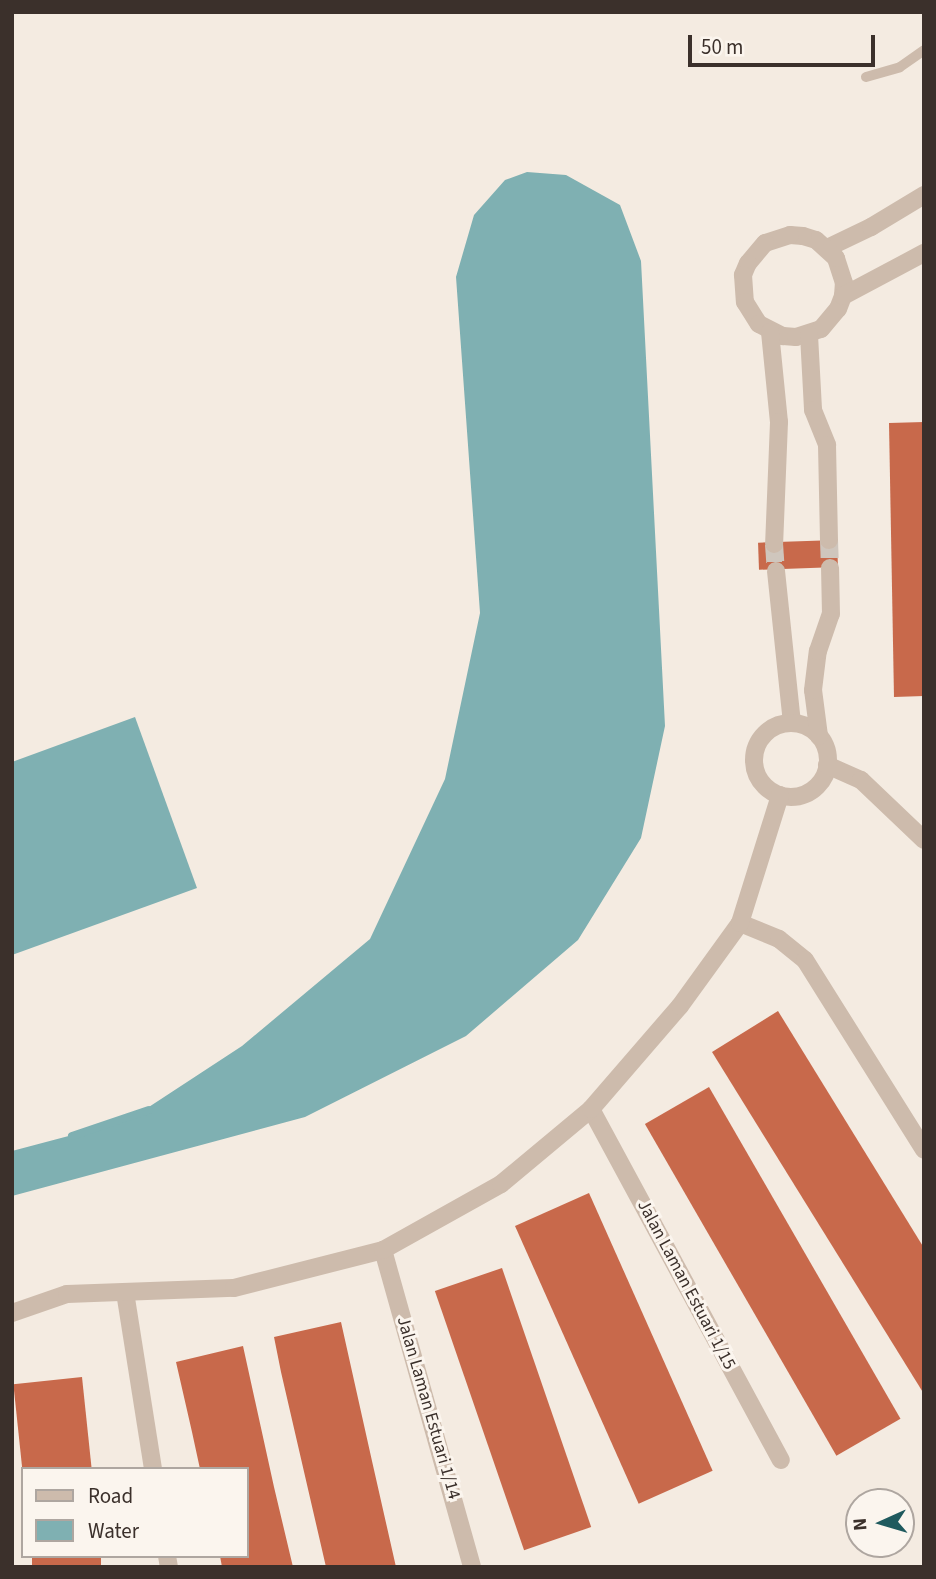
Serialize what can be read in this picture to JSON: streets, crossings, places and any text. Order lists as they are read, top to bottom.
{
  "streets": {
    "street": ["Jalan Laman Estuari 1/15", "Jalan Laman Estuari 1/14"]
  },
  "legend": ["Road", "Water"],
  "scale_bar": "50 m",
  "north": "left"
}
